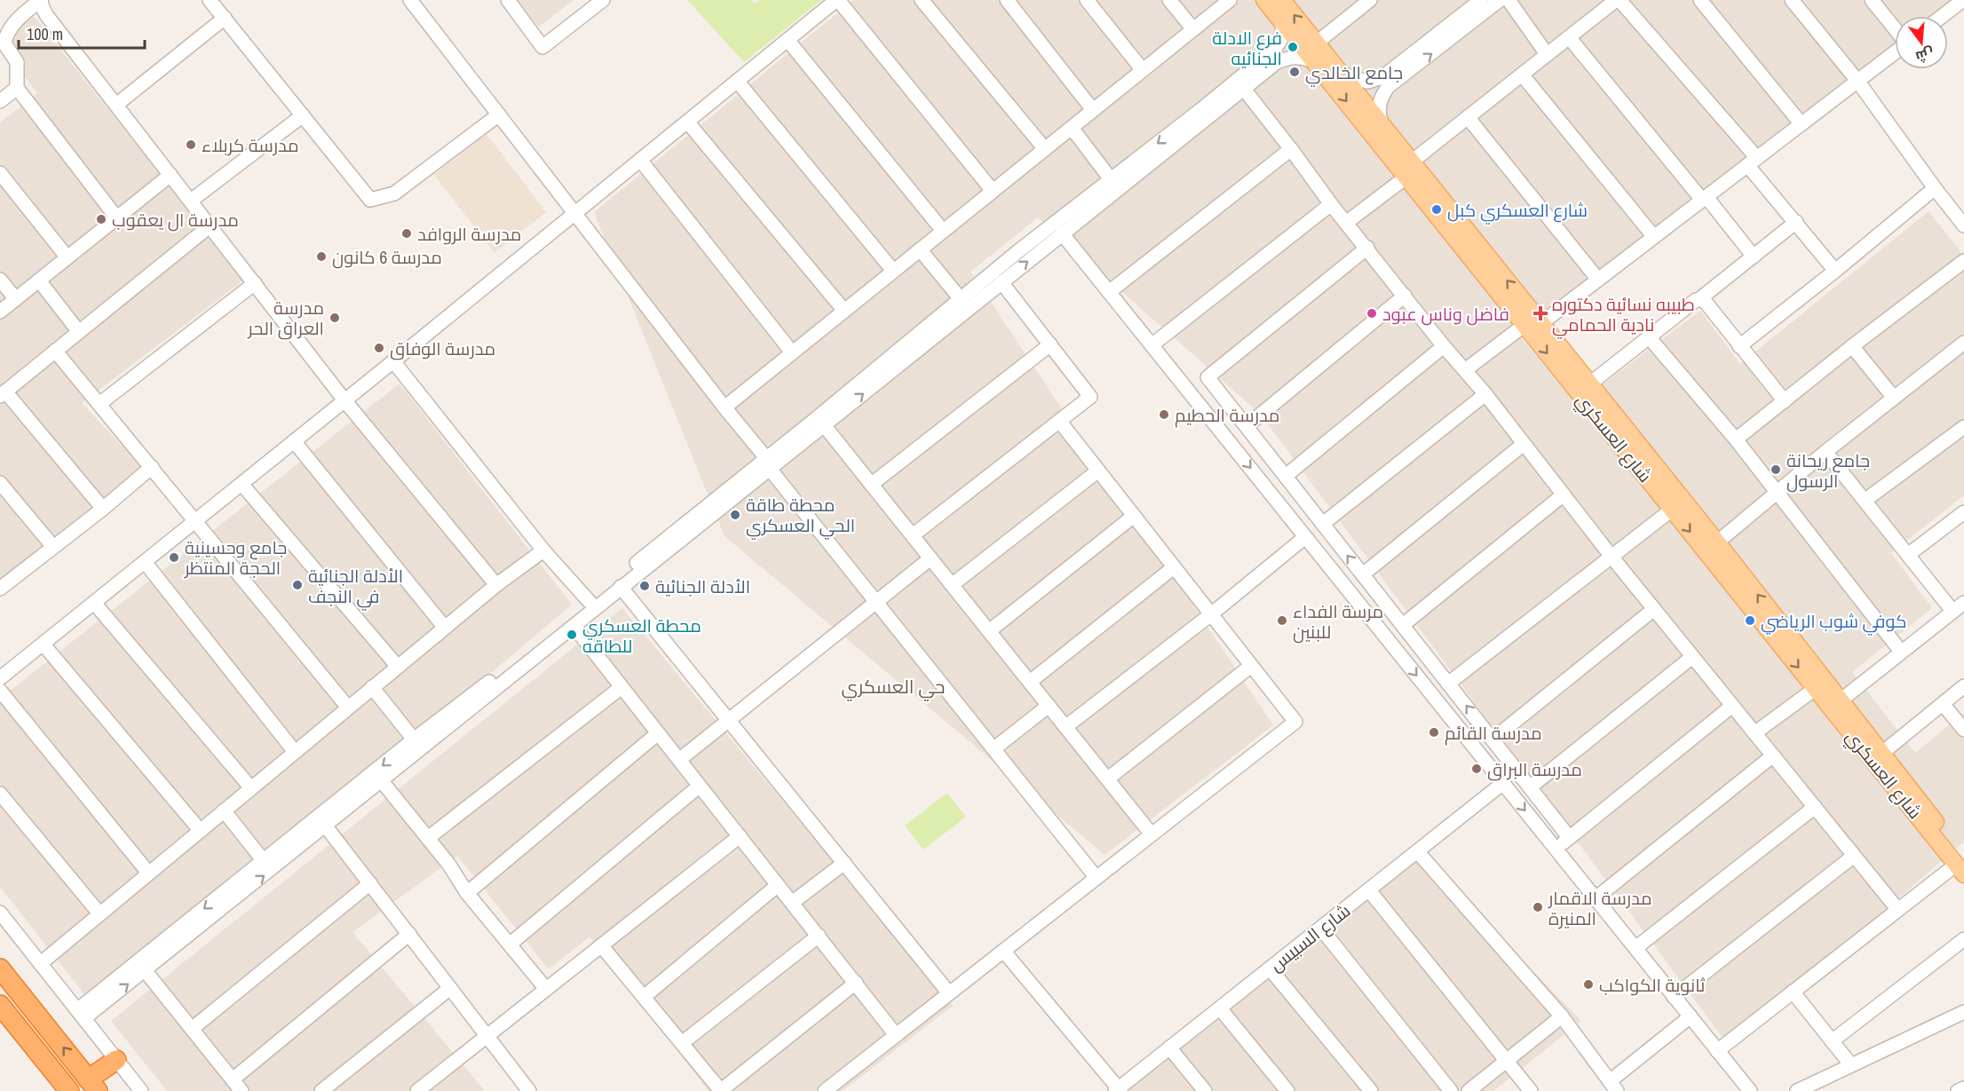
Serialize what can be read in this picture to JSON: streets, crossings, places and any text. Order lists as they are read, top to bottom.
{
  "streets": {
    "main road": ["شارع العسكري"],
    "street": ["شارع السبيس"]
  },
  "districts": ["حي العسكري"],
  "places": {
    "other": [
      "فرع الادلة الجنائيه",
      "جامع الخالدي",
      "مدرسة كربلاء",
      "شارع العسكري كبل",
      "مدرسة ال يعقوب",
      "مدرسة الروافد",
      "مدرسة 6 كانون",
      "فاضل وناس عبود",
      "مدرسة العراق الحر",
      "مدرسة الوفاق",
      "مدرسة الحطيم",
      "جامع ريحانة الرسول",
      "محطة طاقة الحي العسكري",
      "جامع وحسينية الحجة المنتظر",
      "الأدلة الجنائية في النجف",
      "الأدلة الجنائية",
      "مرسة الفداء للبنين",
      "كوفي شوب الرياضي",
      "محطة العسكري للطاقه",
      "مدرسة القائم",
      "مدرسة البراق",
      "مدرسة الاقمار المنيرة",
      "ثانوية الكواكب"
    ],
    "health": ["طبيبه نسائية دكتوره نادية الحمامي"]
  },
  "scale_bar": "100 m",
  "north": "bottom"
}
